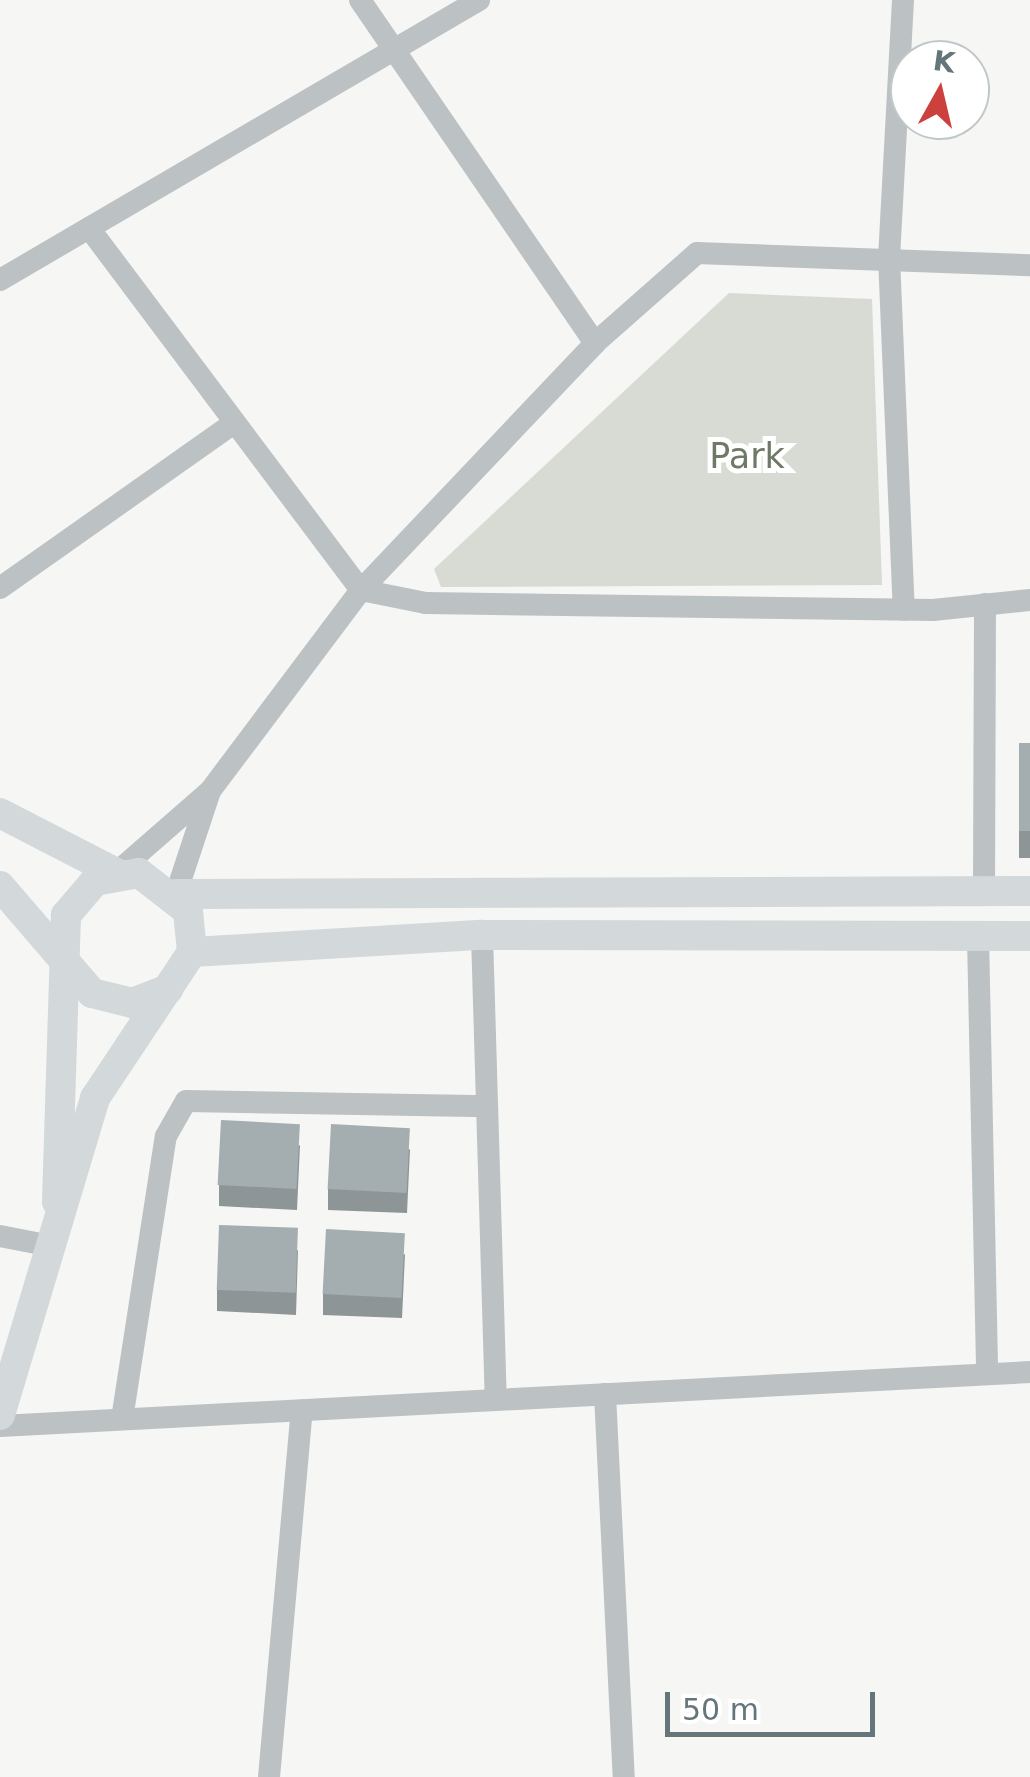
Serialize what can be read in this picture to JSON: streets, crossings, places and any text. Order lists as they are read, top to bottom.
{
  "parks": ["Park"],
  "scale_bar": "50 m",
  "north": "top"
}
